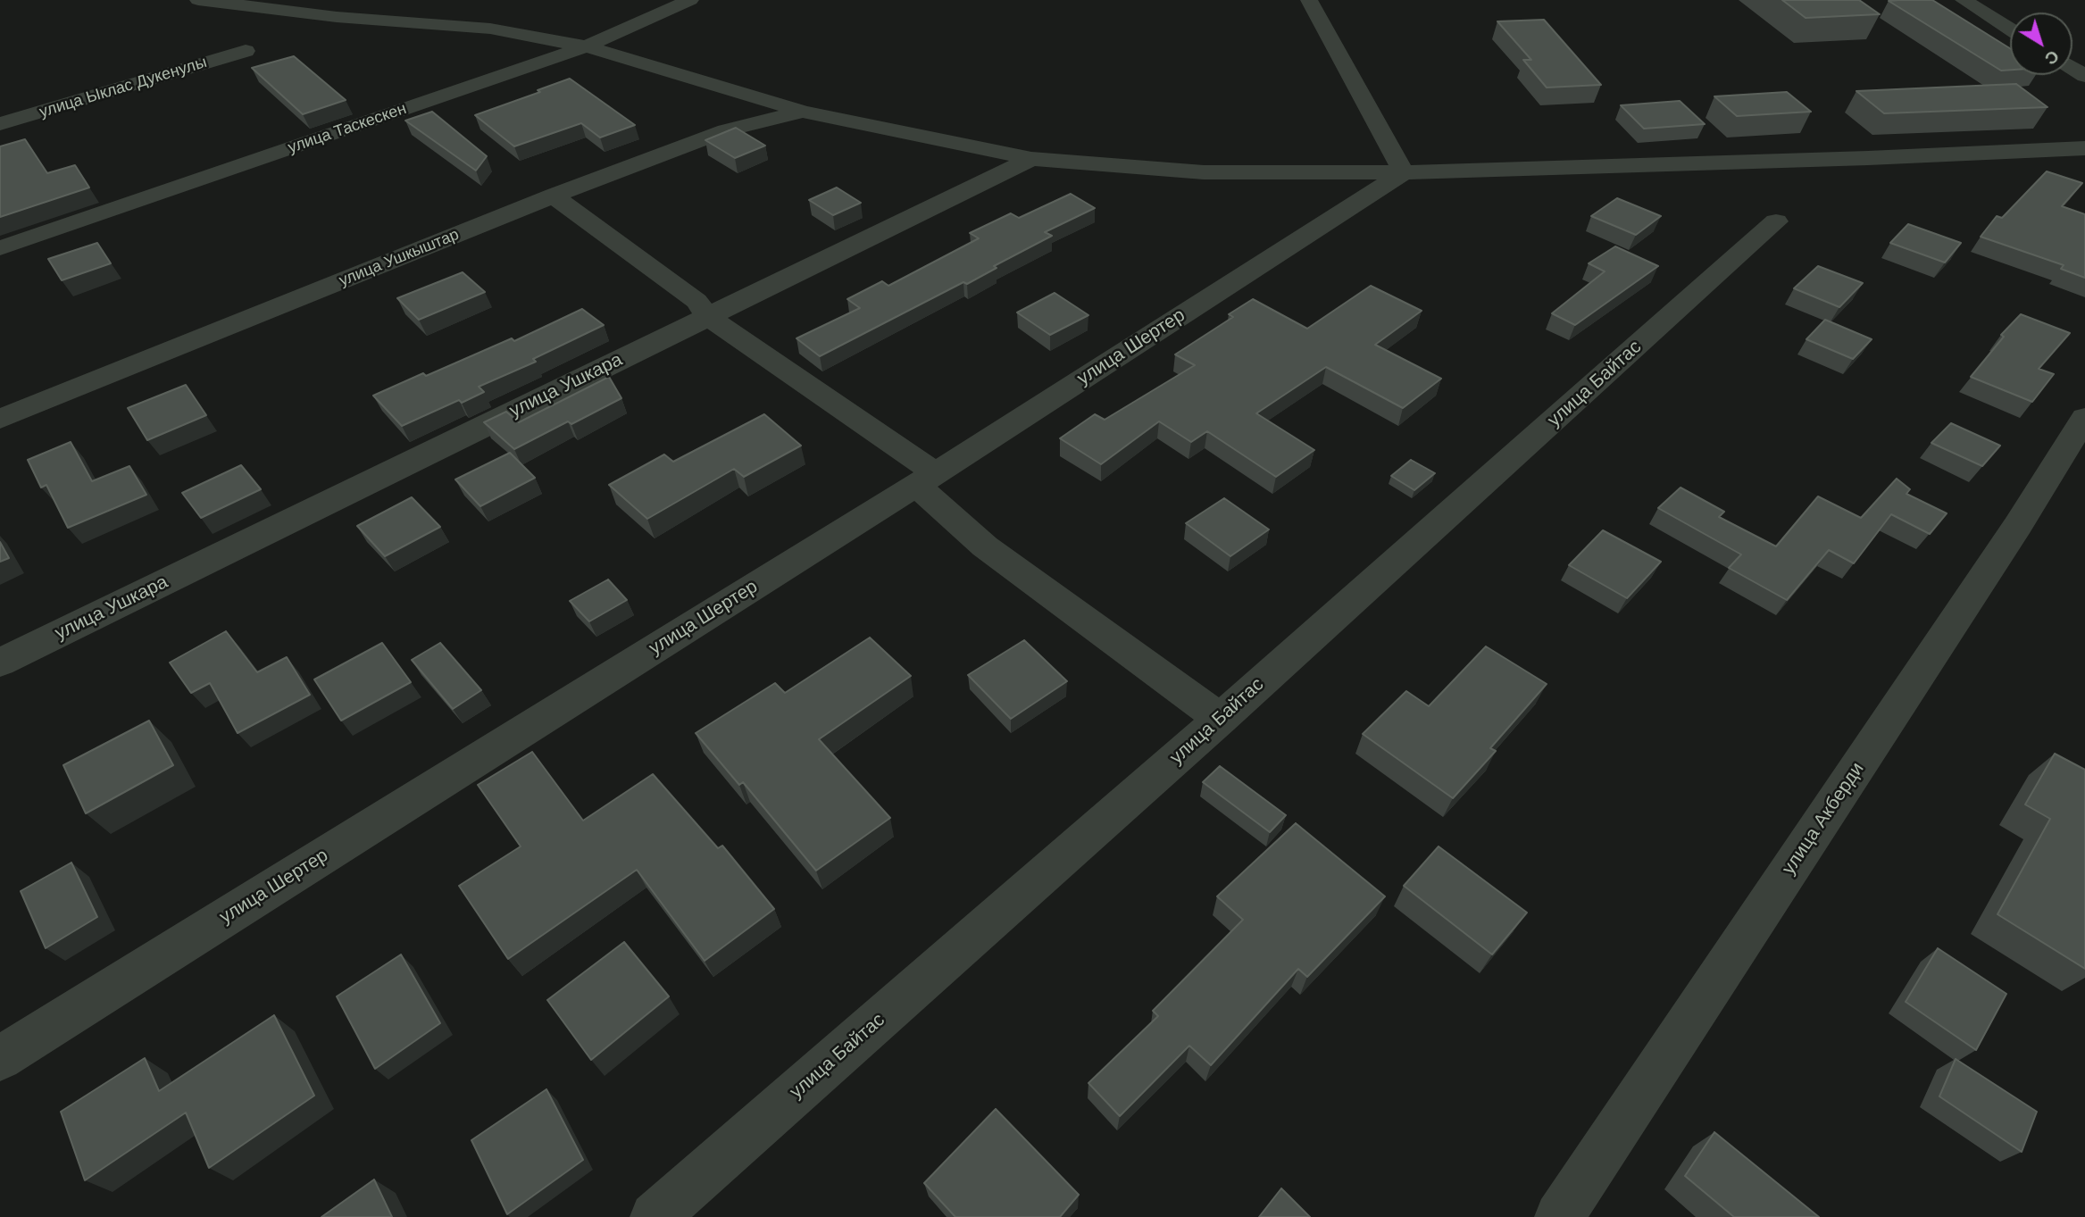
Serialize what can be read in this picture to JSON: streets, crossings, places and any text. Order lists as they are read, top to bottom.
{
  "streets": {
    "street": [
      "улица Ыклас Дукенулы",
      "улица Таскескен",
      "улица Ушкыштар",
      "улица Шертер",
      "улица Байтас",
      "улица Ушкара",
      "улица Акберди"
    ]
  },
  "north": "bottom right"
}
